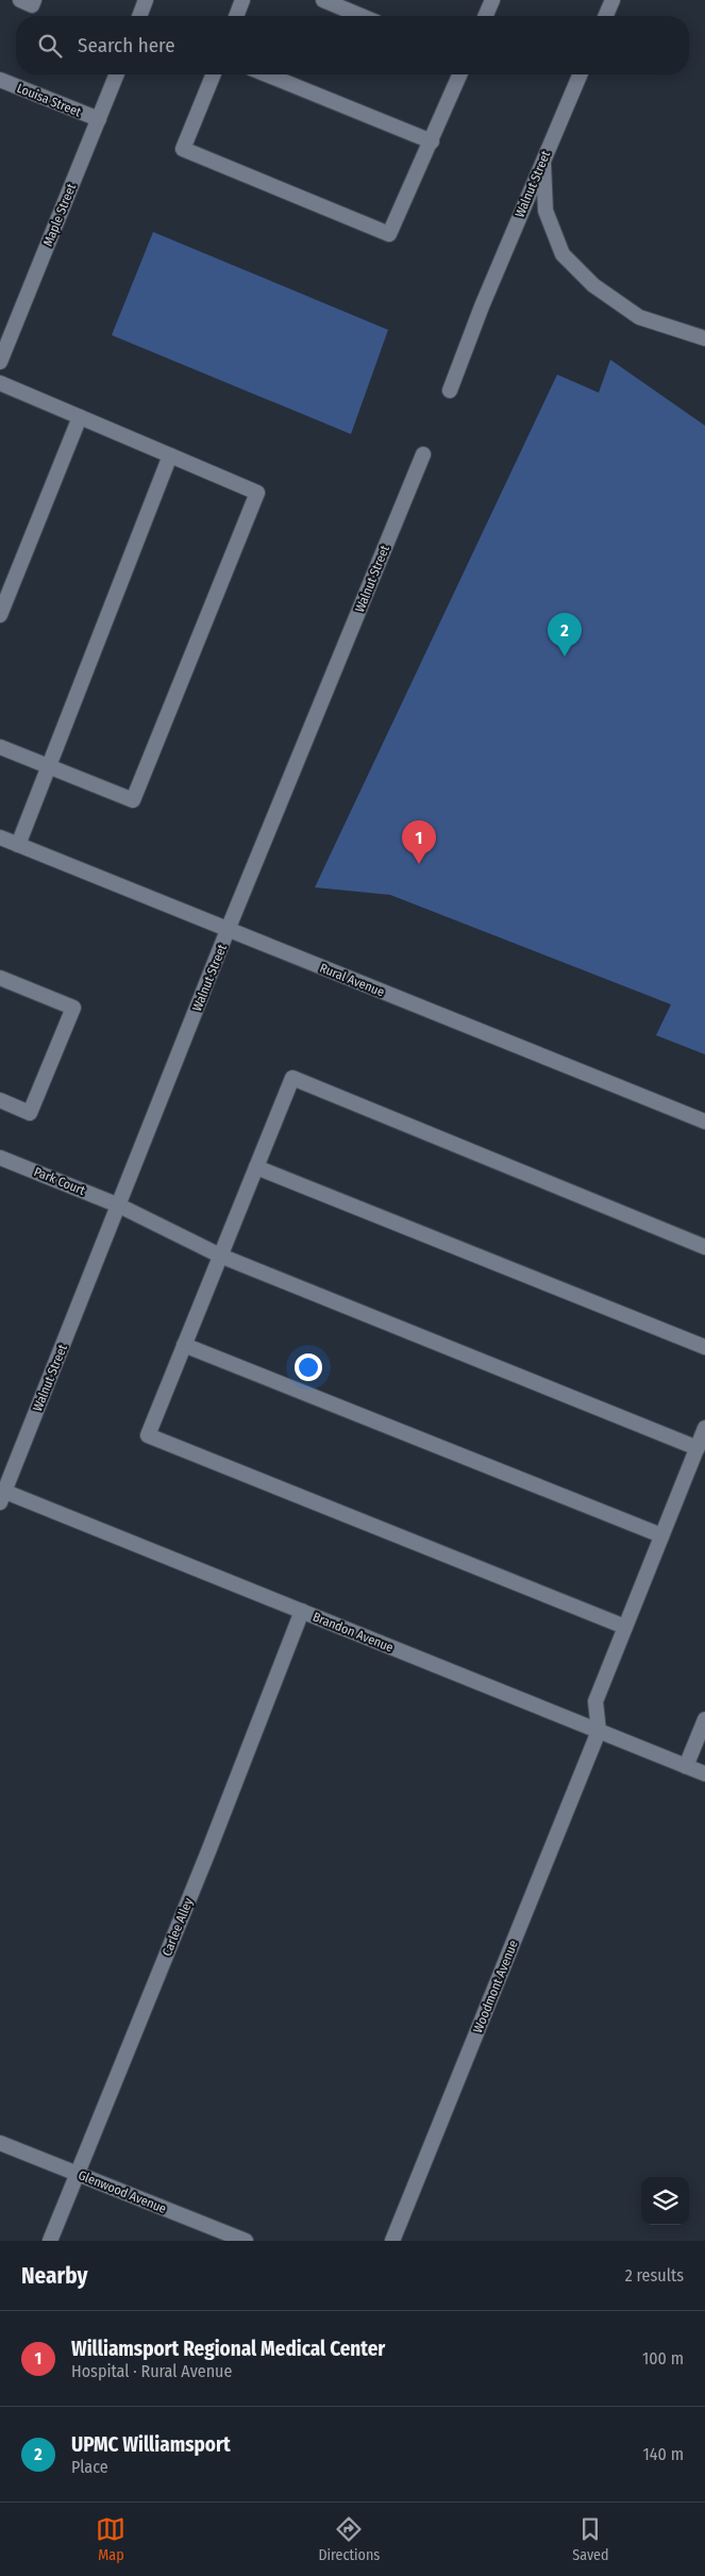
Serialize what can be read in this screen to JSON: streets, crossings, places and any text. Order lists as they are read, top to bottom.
{
  "streets": {
    "street": [
      "Louisa Street",
      "Walnut Street",
      "Maple Street",
      "Rural Avenue",
      "Park Court",
      "Brandon Avenue",
      "Carlee Alley",
      "Woodmont Avenue",
      "Glenwood Avenue"
    ]
  },
  "crossings": [
    ["Louisa Street", "Maple Street"],
    ["Walnut Street", "Rural Avenue"],
    ["Walnut Street", "Park Court"],
    ["Walnut Street", "Brandon Avenue"],
    ["Brandon Avenue", "Carlee Alley"],
    ["Brandon Avenue", "Woodmont Avenue"],
    ["Carlee Alley", "Glenwood Avenue"]
  ],
  "page": {
    "search": "Search here",
    "pins": ["2", "1"],
    "heading": ["Nearby", "2 results"],
    "list": [
      {
        "mark": "1",
        "name": "Williamsport Regional Medical Center",
        "note": "Hospital · Rural Avenue",
        "value": "100 m"
      },
      {
        "mark": "2",
        "name": "UPMC Williamsport",
        "note": "Place",
        "value": "140 m"
      }
    ],
    "nav": ["Map", "Directions", "Saved"]
  }
}
